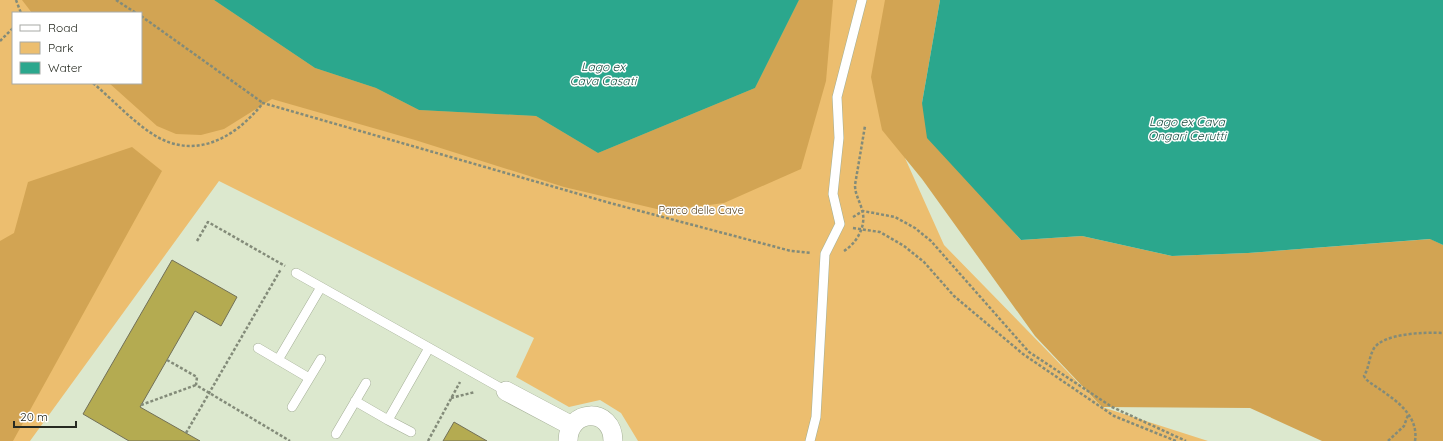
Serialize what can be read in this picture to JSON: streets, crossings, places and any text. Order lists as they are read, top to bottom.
{
  "water": ["Lago ex Cava Casati", "Lago ex Cava Ongari Cerutti"],
  "parks": ["Parco delle Cave"],
  "legend": ["Road", "Park", "Water"],
  "scale_bar": "20 m"
}
